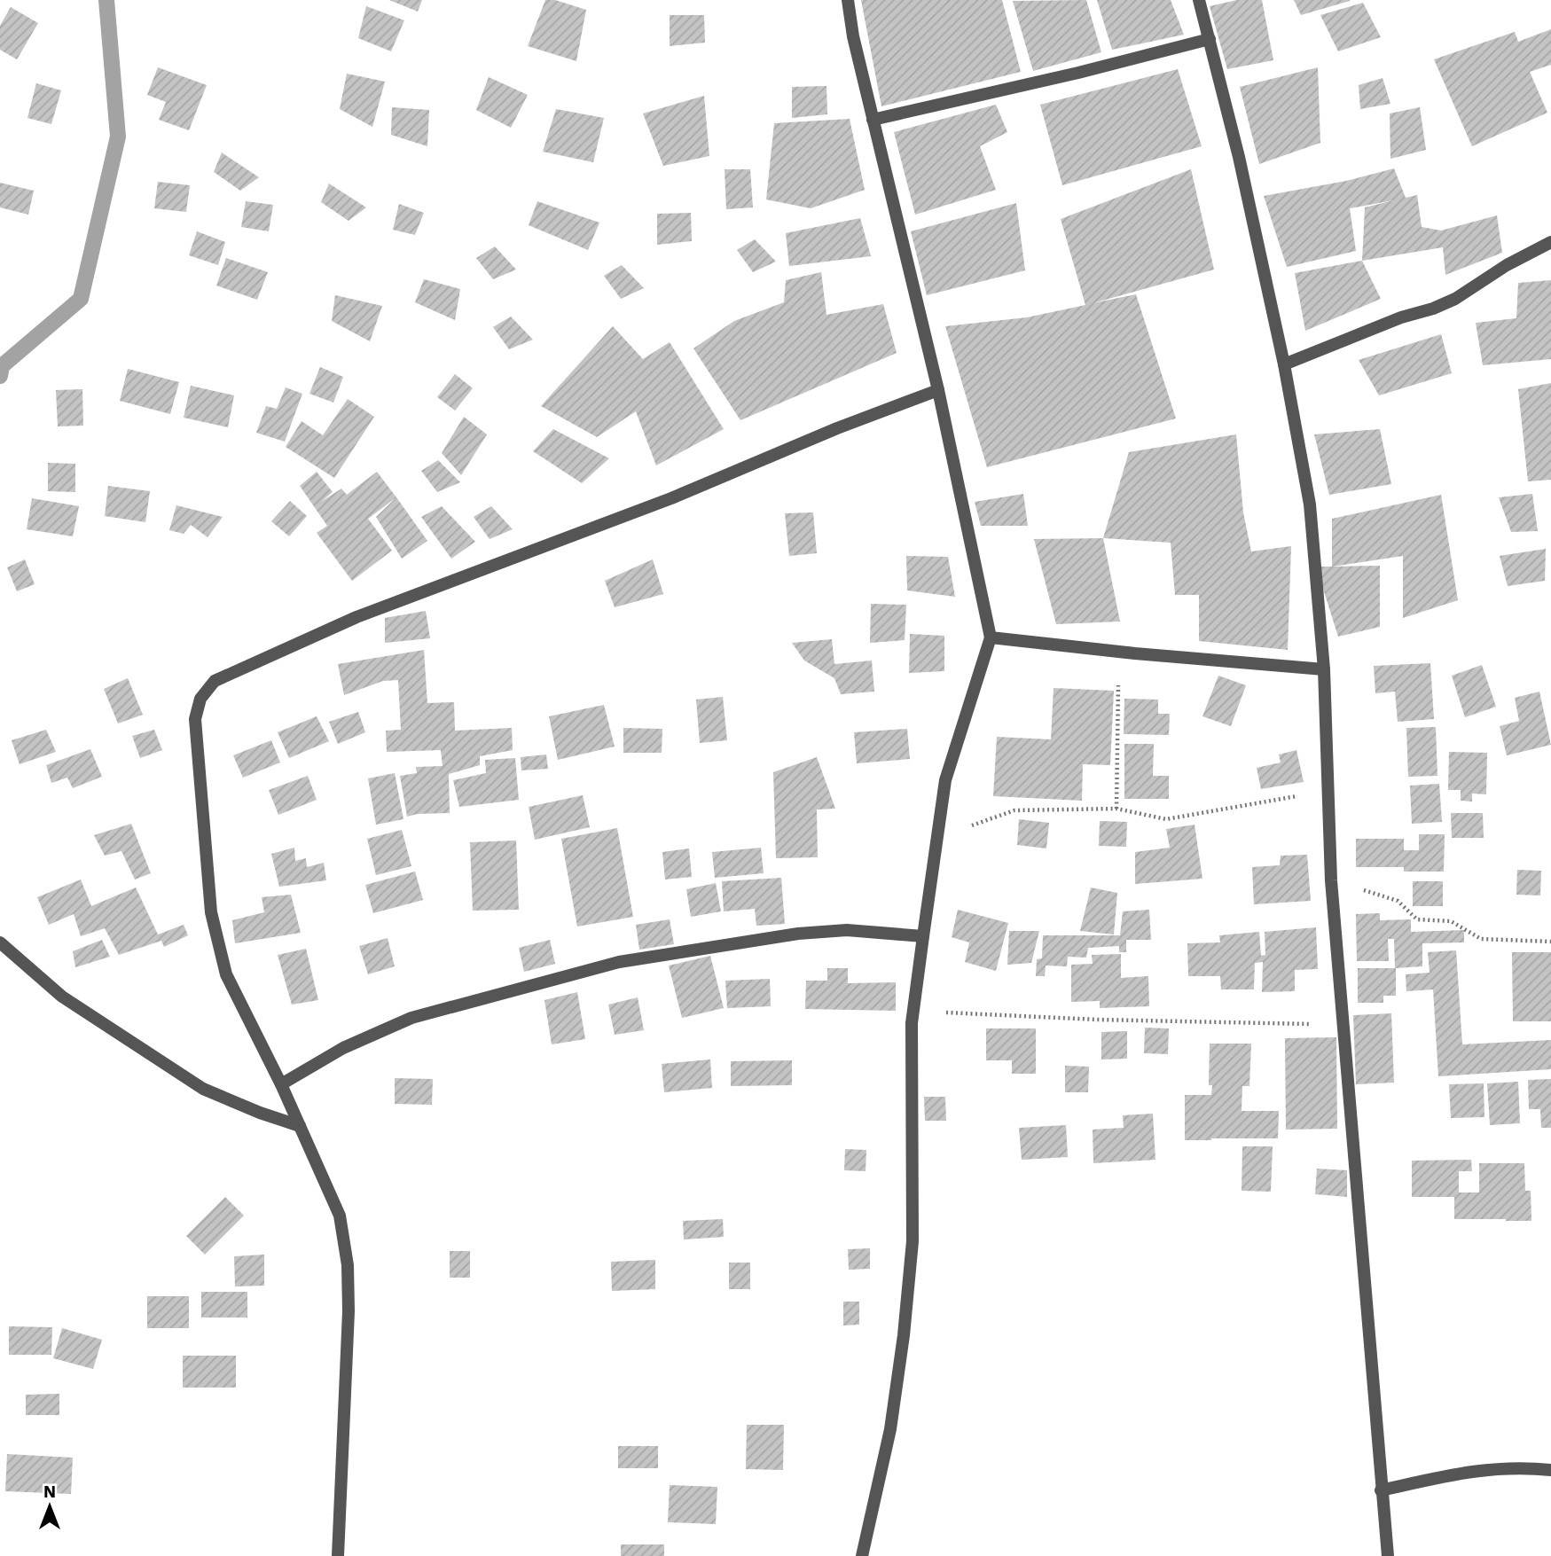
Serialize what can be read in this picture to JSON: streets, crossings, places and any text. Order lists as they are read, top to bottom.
{
  "north": "top"
}
